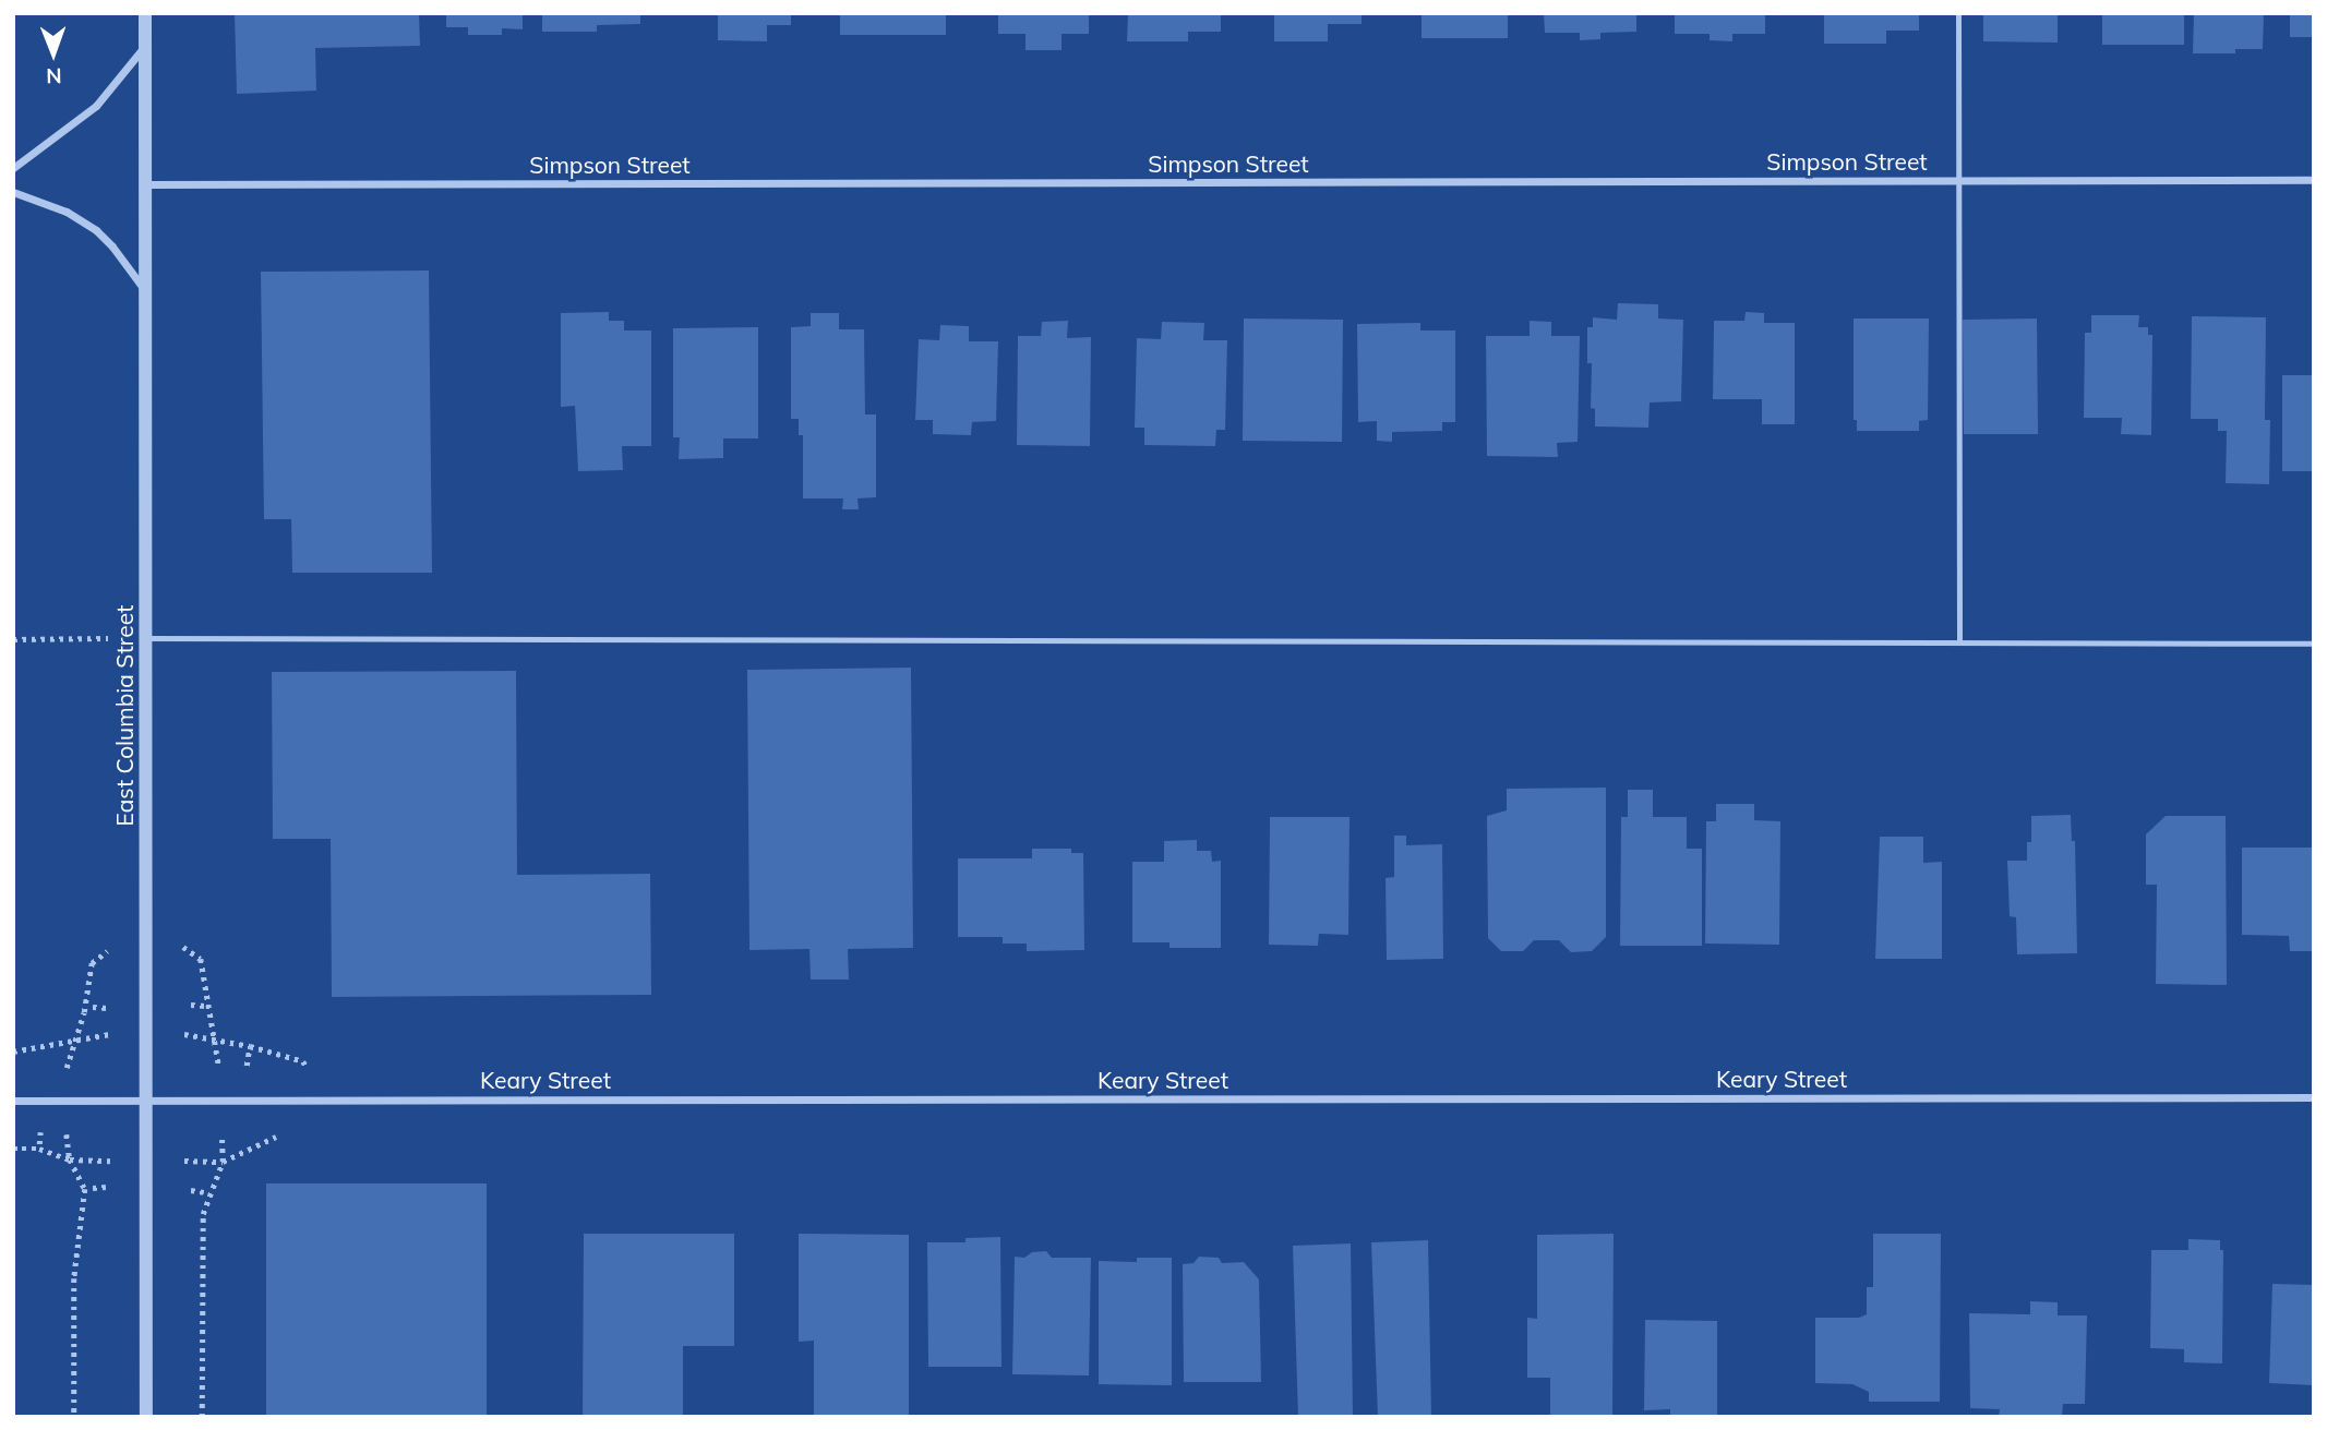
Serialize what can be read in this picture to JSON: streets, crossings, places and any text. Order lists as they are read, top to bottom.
{
  "streets": {
    "street": ["Simpson Street", "East Columbia Street", "Keary Street"]
  },
  "crossings": [
    ["Simpson Street", "East Columbia Street"],
    ["East Columbia Street", "Keary Street"]
  ],
  "north": "bottom"
}
